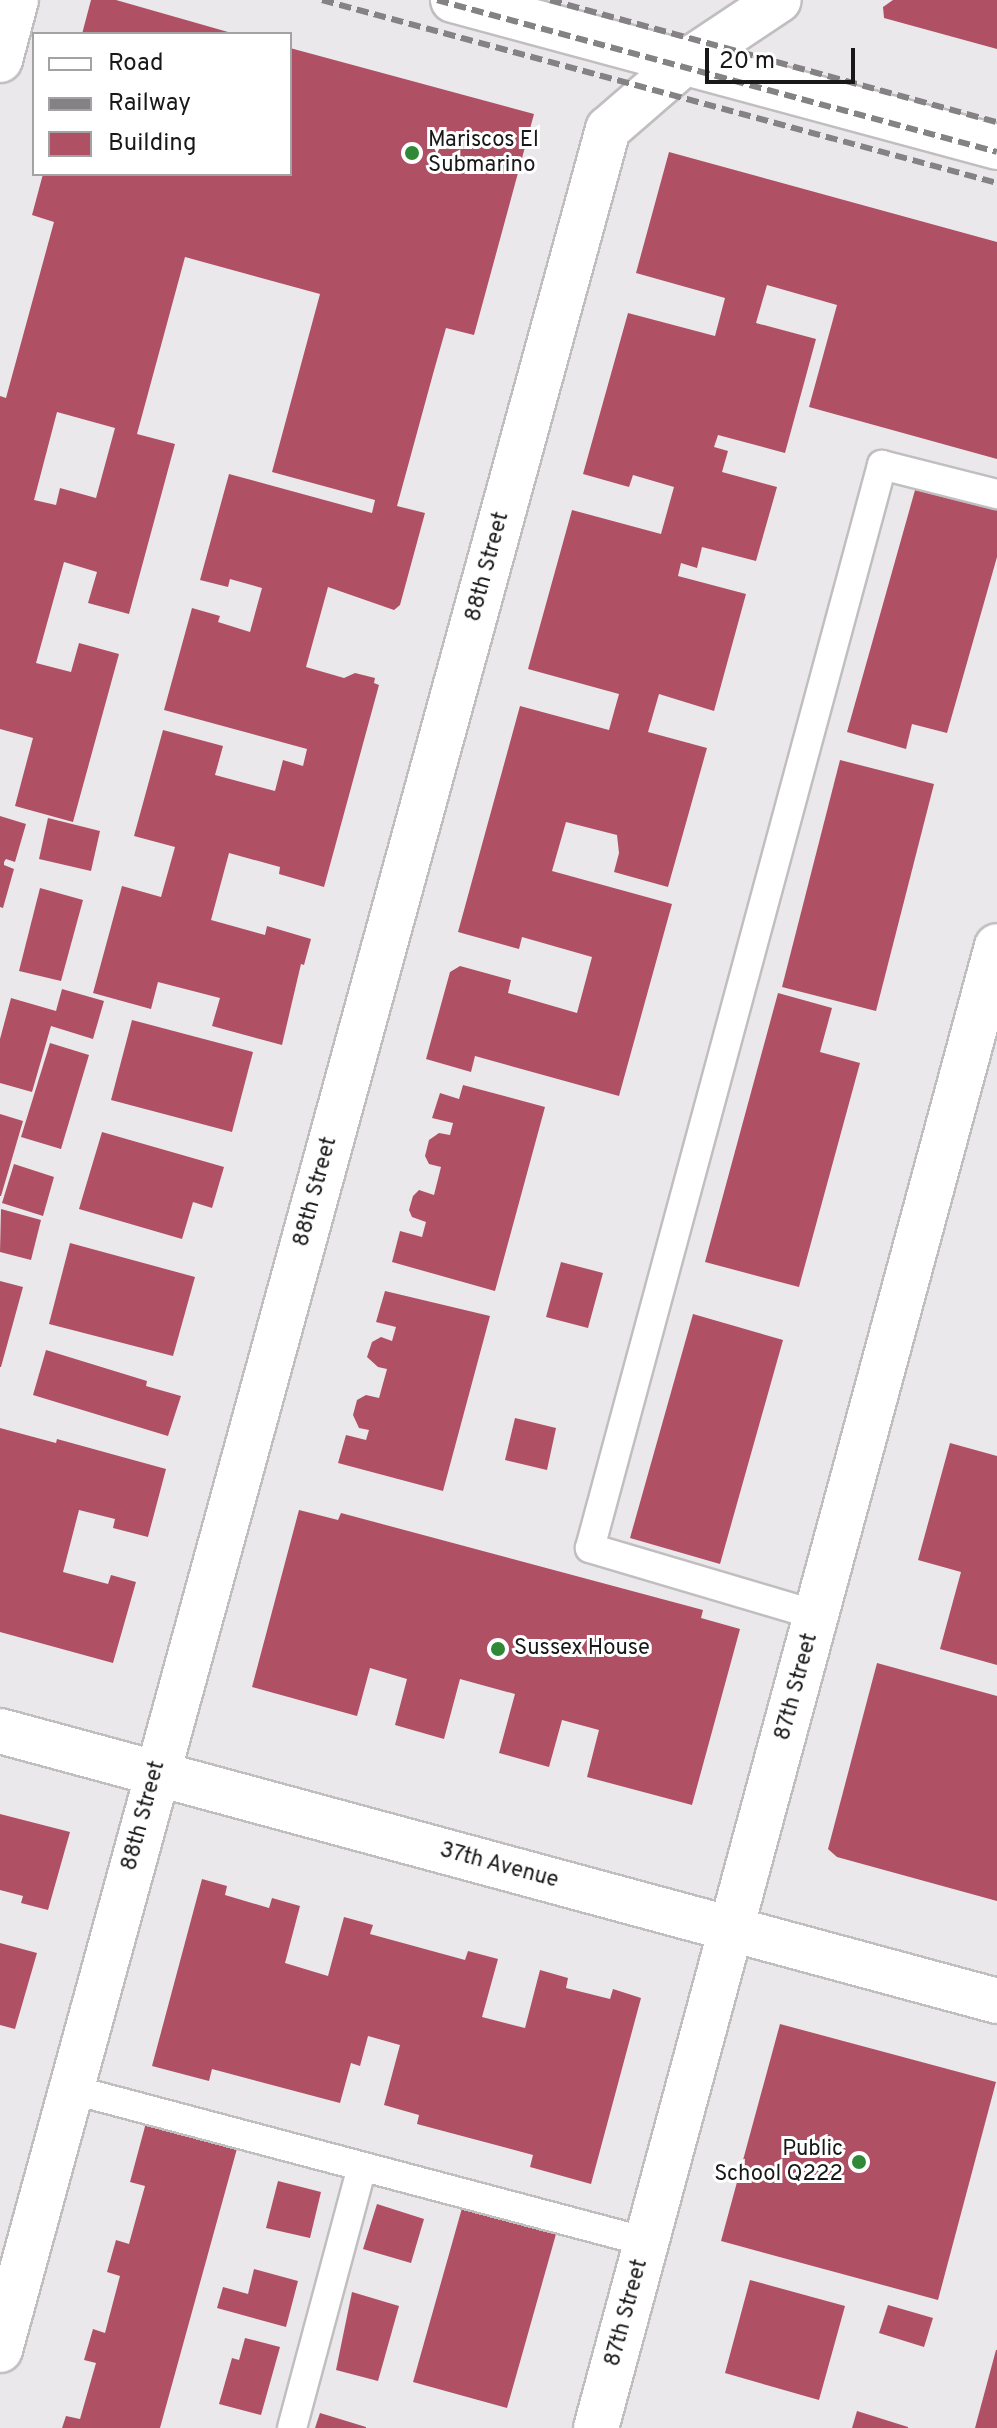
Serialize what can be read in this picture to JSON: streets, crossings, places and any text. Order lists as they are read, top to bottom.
{
  "streets": {
    "street": ["88th Street", "87th Street", "37th Avenue"]
  },
  "crossings": [
    ["88th Street", "37th Avenue"],
    ["87th Street", "37th Avenue"]
  ],
  "places": ["Mariscos El Submarino", "Sussex House", "Public School Q222"],
  "legend": ["Road", "Railway", "Building"],
  "scale_bar": "20 m"
}
